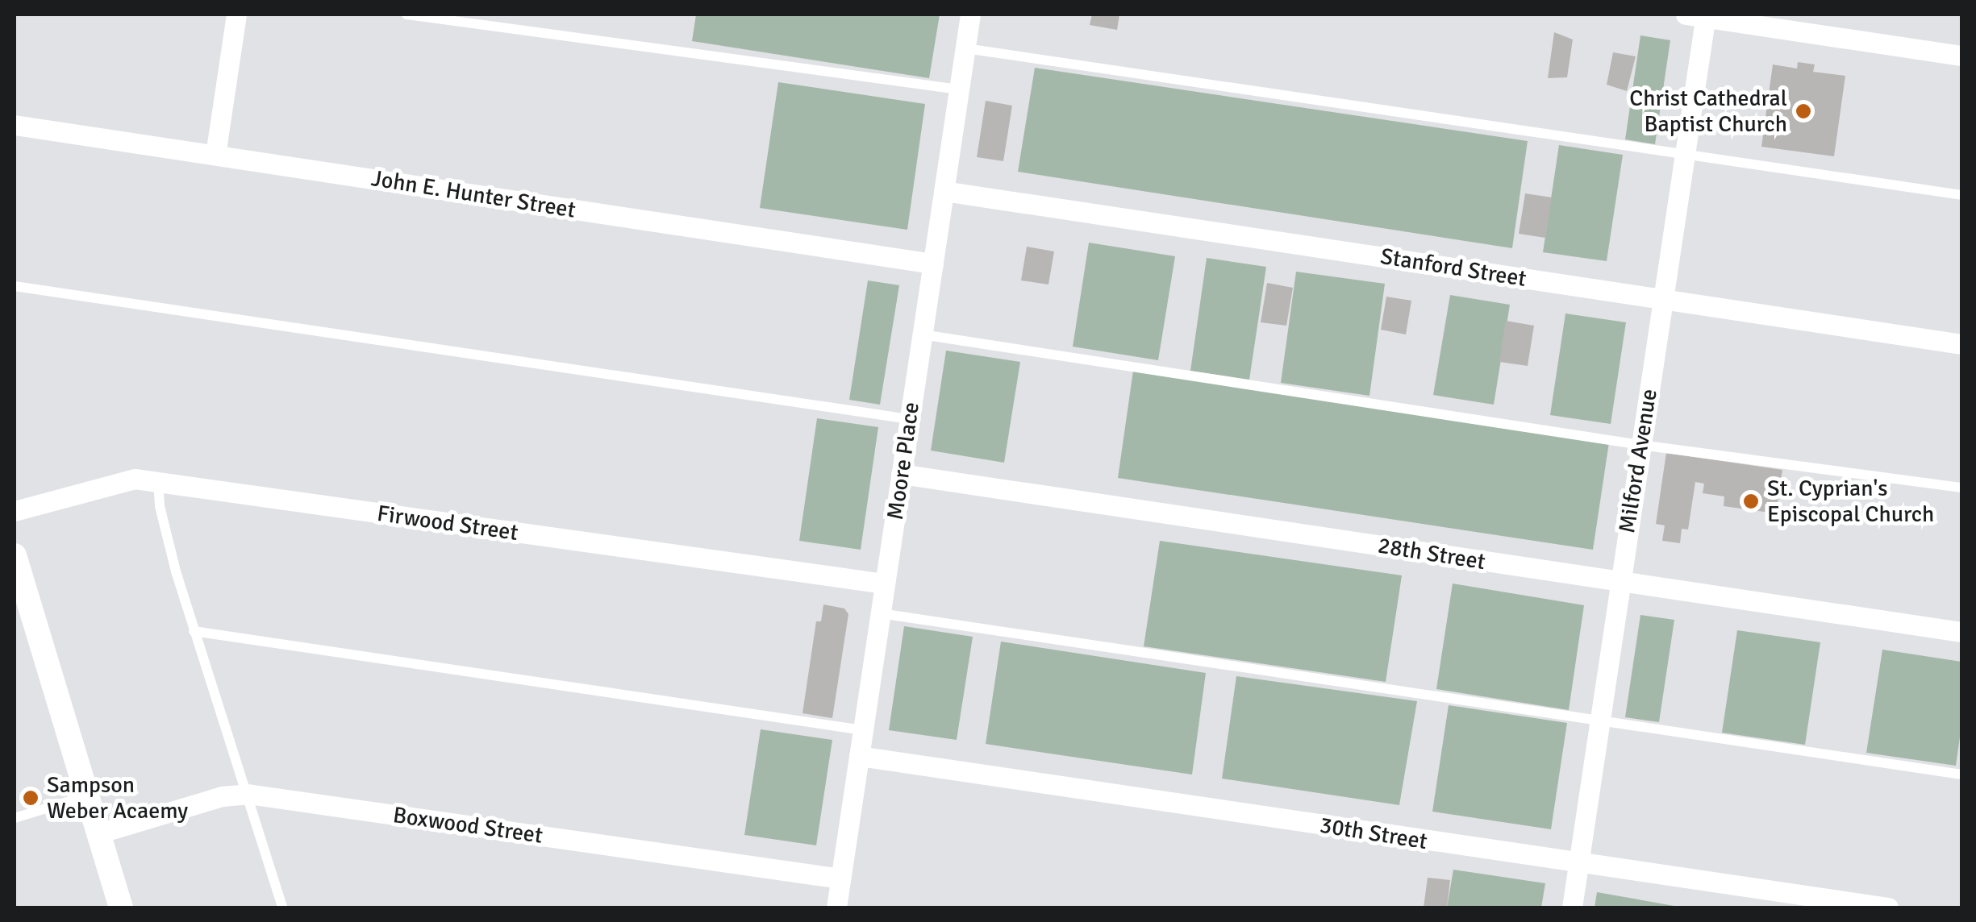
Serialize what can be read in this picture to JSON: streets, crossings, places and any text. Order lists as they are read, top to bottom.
{
  "streets": {
    "street": [
      "John E. Hunter Street",
      "Stanford Street",
      "Moore Place",
      "Milford Avenue",
      "Firwood Street",
      "28th Street",
      "Boxwood Street",
      "30th Street"
    ]
  },
  "crossings": [
    ["John E. Hunter Street", "Moore Place"],
    ["Stanford Street", "Moore Place"],
    ["Stanford Street", "Milford Avenue"],
    ["Moore Place", "Firwood Street"],
    ["Moore Place", "28th Street"],
    ["Moore Place", "Boxwood Street"],
    ["Moore Place", "30th Street"],
    ["Milford Avenue", "28th Street"],
    ["Milford Avenue", "30th Street"]
  ],
  "places": ["Christ Cathedral Baptist Church", "St. Cyprian's Episcopal Church", "Sampson Weber Acaemy"]
}
